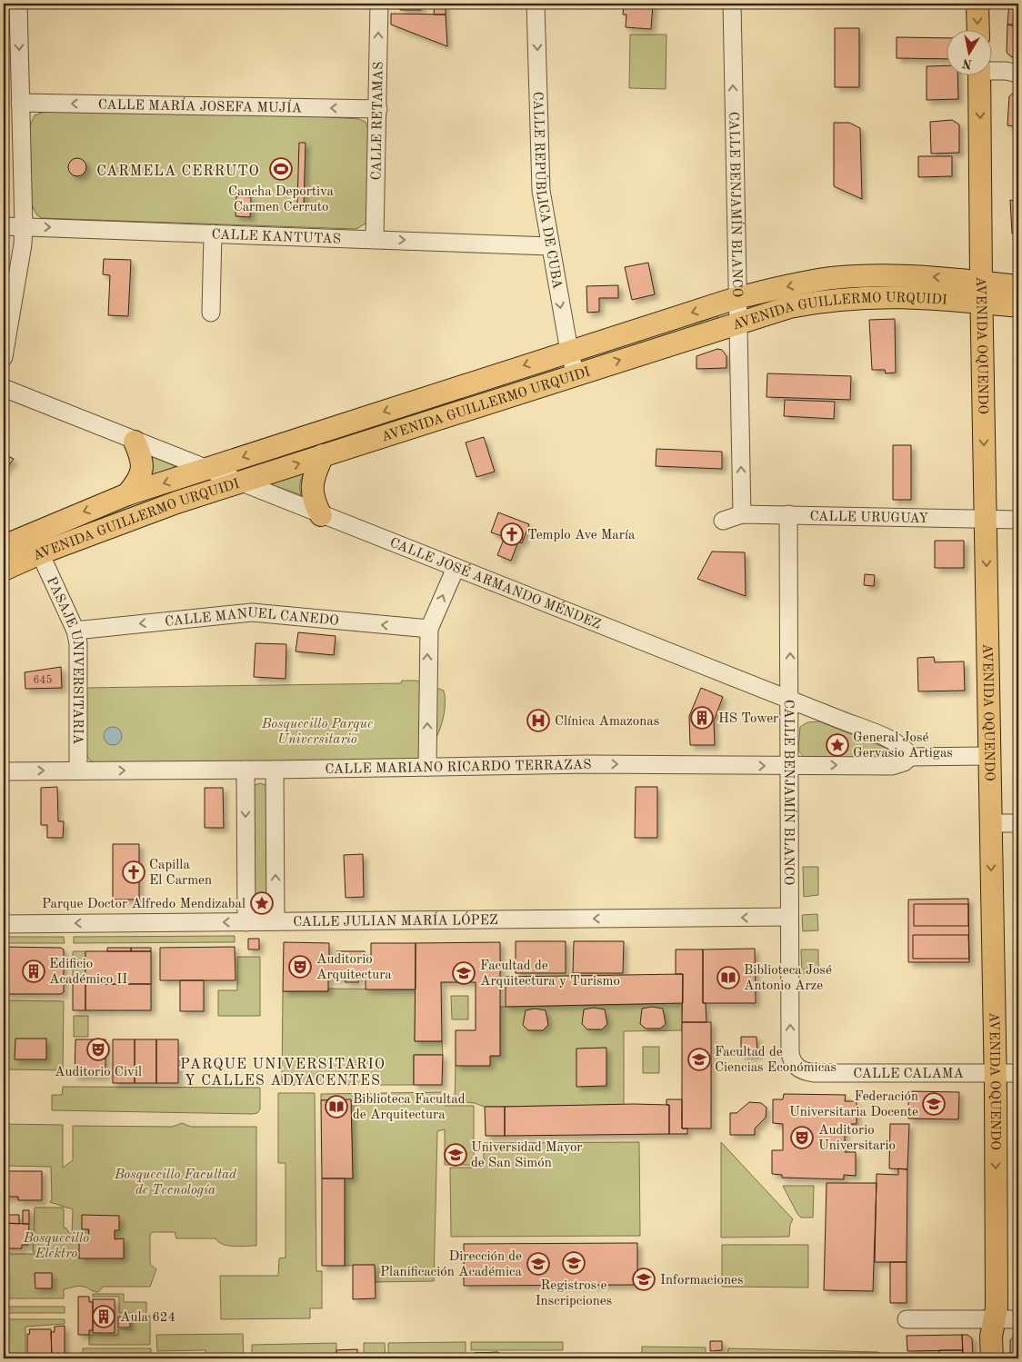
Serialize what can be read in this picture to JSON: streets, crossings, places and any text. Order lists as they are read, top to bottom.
{
  "streets": {
    "main road": ["AVENIDA GUILLERMO URQUIDI", "AVENIDA OQUENDO"],
    "street": [
      "CALLE MARÍA JOSEFA MUJÍA",
      "CALLE RETAMAS",
      "CALLE REPÚBLICA DE CUBA",
      "CALLE BENJAMÍN BLANCO",
      "CALLE KANTUTAS",
      "CALLE URUGUAY",
      "CALLE JOSÉ ARMANDO MÉNDEZ",
      "CALLE MANUEL CANEDO",
      "PASAJE UNIVERSITARIA",
      "CALLE MARIANO RICARDO TERRAZAS",
      "CALLE JULIAN MARÍA LÓPEZ",
      "CALLE CALAMA"
    ]
  },
  "crossings": [
    ["CALLE MARÍA JOSEFA MUJÍA", "CALLE RETAMAS"],
    ["CALLE RETAMAS", "CALLE KANTUTAS"],
    ["CALLE REPÚBLICA DE CUBA", "CALLE KANTUTAS"],
    ["CALLE REPÚBLICA DE CUBA", "AVENIDA GUILLERMO URQUIDI"],
    ["CALLE BENJAMÍN BLANCO", "AVENIDA GUILLERMO URQUIDI"],
    ["CALLE BENJAMÍN BLANCO", "CALLE URUGUAY"],
    ["CALLE BENJAMÍN BLANCO", "CALLE JOSÉ ARMANDO MÉNDEZ"],
    ["CALLE BENJAMÍN BLANCO", "CALLE MARIANO RICARDO TERRAZAS"],
    ["CALLE BENJAMÍN BLANCO", "CALLE JULIAN MARÍA LÓPEZ"],
    ["CALLE BENJAMÍN BLANCO", "CALLE CALAMA"],
    ["AVENIDA GUILLERMO URQUIDI", "AVENIDA OQUENDO"],
    ["AVENIDA GUILLERMO URQUIDI", "CALLE JOSÉ ARMANDO MÉNDEZ"],
    ["AVENIDA GUILLERMO URQUIDI", "PASAJE UNIVERSITARIA"],
    ["AVENIDA OQUENDO", "CALLE URUGUAY"],
    ["AVENIDA OQUENDO", "CALLE CALAMA"],
    ["CALLE JOSÉ ARMANDO MÉNDEZ", "CALLE MARIANO RICARDO TERRAZAS"],
    ["CALLE MANUEL CANEDO", "PASAJE UNIVERSITARIA"],
    ["PASAJE UNIVERSITARIA", "CALLE MARIANO RICARDO TERRAZAS"]
  ],
  "one_way": [
    "CALLE MARÍA JOSEFA MUJÍA",
    "CALLE RETAMAS",
    "CALLE REPÚBLICA DE CUBA",
    "CALLE BENJAMÍN BLANCO",
    "CALLE KANTUTAS",
    "AVENIDA OQUENDO",
    "CALLE MANUEL CANEDO",
    "CALLE MARIANO RICARDO TERRAZAS",
    "CALLE JULIAN MARÍA LÓPEZ"
  ],
  "districts": ["CARMELA CERRUTO", "PARQUE UNIVERSITARIO Y CALLES ADYACENTES"],
  "parks": ["Bosquecillo Parque Universitario", "Bosquecillo Facultad de Tecnología", "Bosquecillo Elektro"],
  "places": {
    "sports": ["Cancha Deportiva Carmen Cerruto"],
    "church": ["Templo Ave María", "Capilla El Carmen"],
    "building": ["HS Tower", "Edificio Académico II", "Aula 624"],
    "hospital": ["Clínica Amazonas"],
    "place": ["General José Gervasio Artigas", "Parque Doctor Alfredo Mendizabal"],
    "theatre": ["Auditorio Arquitectura", "Auditorio Civil", "Auditorio Universitario"],
    "school or university": [
      "Facultad de Arquitectura y Turismo",
      "Facultad de Ciencias Económicas",
      "Federación Universitaria Docente",
      "Universidad Mayor de San Simón",
      "Registros e Inscripciones",
      "Dirección de Planificación Académica",
      "Informaciones"
    ],
    "library": ["Biblioteca José Antonio Arze", "Biblioteca Facultad de Arquitectura"]
  },
  "house_numbers": ["645"],
  "north": "bottom"
}
